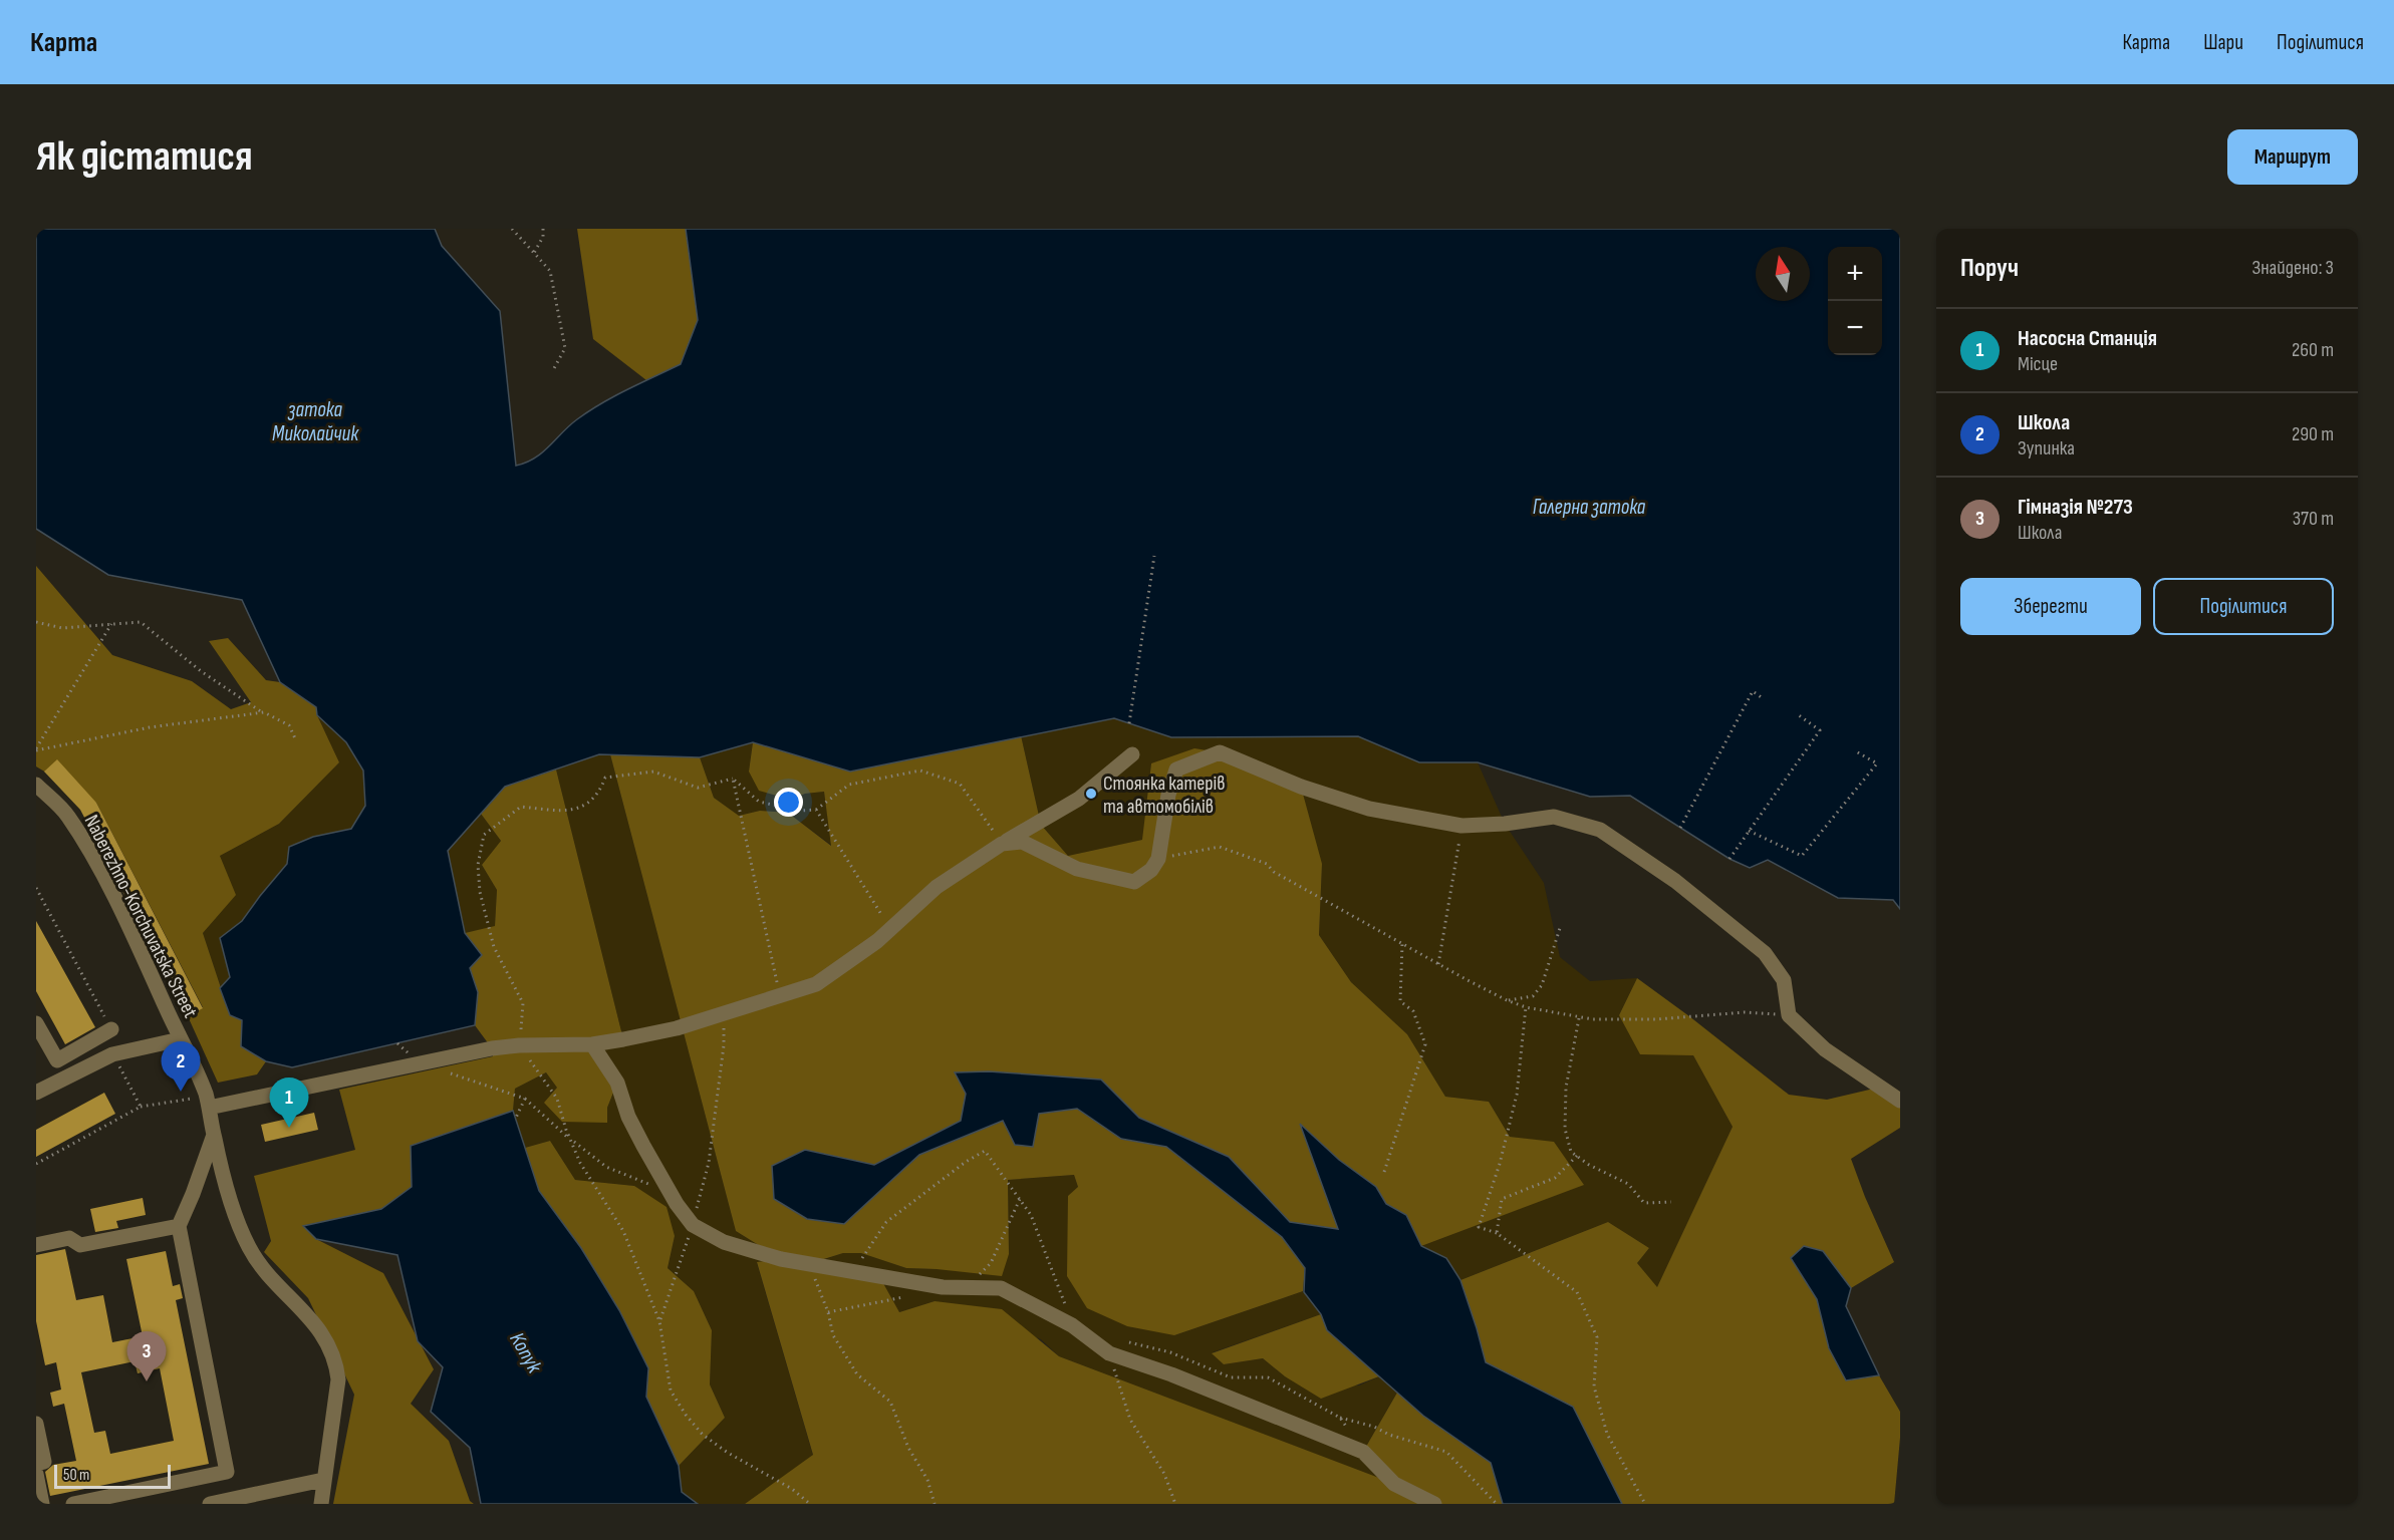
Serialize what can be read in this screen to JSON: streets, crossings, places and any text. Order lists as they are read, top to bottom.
{
  "streets": {
    "street": ["Naberezhno-Korchuvatska Street"]
  },
  "water": ["затока Миколайчик", "Галерна затока", "Konyk"],
  "places": ["Стоянка катерів та автомобілів"],
  "scale_bar": "50 m",
  "north": "top",
  "page": {
    "header": "Карта",
    "nav": ["Карта", "Шари", "Поділитися"],
    "buttons": [
      "Маршрут",
      ["Зберегти", "Поділитися"]
    ],
    "title": "Як дістатися",
    "heading": ["Поруч", "Знайдено: 3"],
    "map_buttons": ["+", "−"],
    "list": [
      {
        "mark": "1",
        "name": "Насосна Станція",
        "note": "Місце",
        "value": "260 m"
      },
      {
        "mark": "2",
        "name": "Школа",
        "note": "Зупинка",
        "value": "290 m"
      },
      {
        "mark": "3",
        "name": "Гімназія №273",
        "note": "Школа",
        "value": "370 m"
      }
    ],
    "pins": ["2", "1", "3"],
    "scale": "50 m"
  }
}
